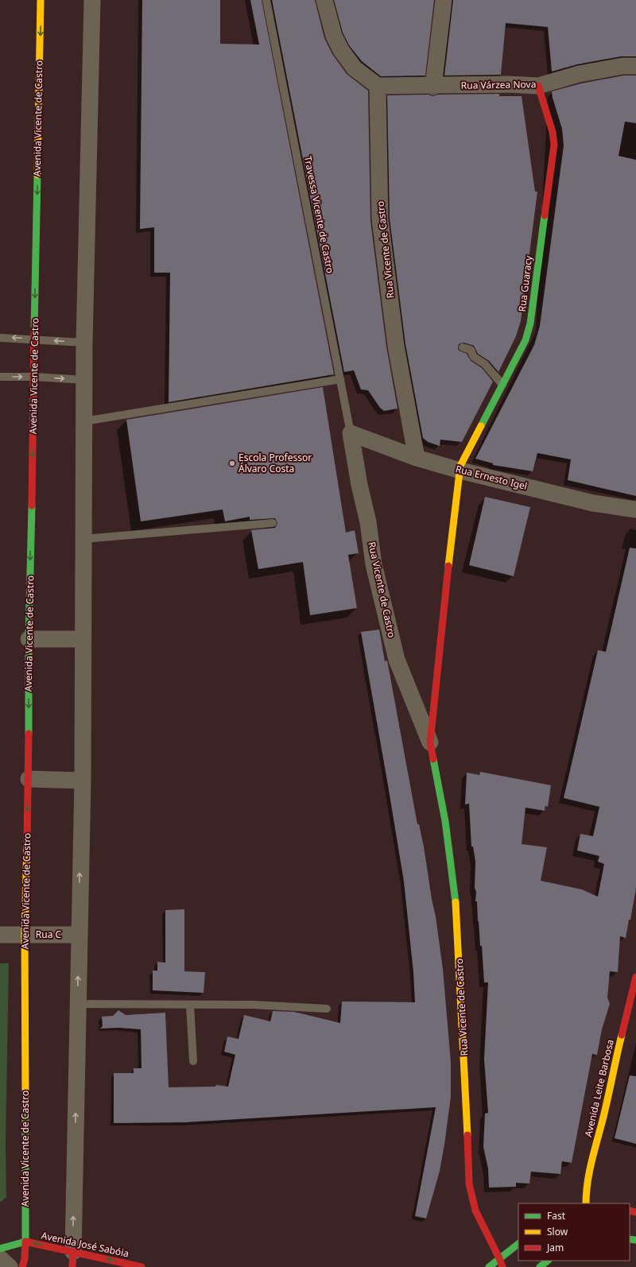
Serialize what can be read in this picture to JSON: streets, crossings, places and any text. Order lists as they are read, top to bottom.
{
  "streets": {
    "street": [
      "Rua Várzea Nova",
      "Avenida Vicente de Castro",
      "Rua Vicente de Castro",
      "Rua Guaracy",
      "Rua Ernesto Igel",
      "Rua C",
      "Avenida Leite Barbosa",
      "Avenida José Sabóia"
    ],
    "lane": ["Travessa Vicente de Castro"]
  },
  "crossings": [
    ["Rua Várzea Nova", "Rua Vicente de Castro"],
    ["Rua Várzea Nova", "Rua Guaracy"],
    ["Avenida Vicente de Castro", "Rua C"],
    ["Avenida Vicente de Castro", "Avenida José Sabóia"],
    ["Travessa Vicente de Castro", "Rua Vicente de Castro"],
    ["Travessa Vicente de Castro", "Rua Ernesto Igel"],
    ["Rua Vicente de Castro", "Rua Guaracy"],
    ["Rua Vicente de Castro", "Rua Ernesto Igel"],
    ["Rua Guaracy", "Rua Ernesto Igel"]
  ],
  "one_way": ["Avenida José Sabóia"],
  "places": ["Escola Professor Álvaro Costa"],
  "legend": ["Fast", "Slow", "Jam"]
}
